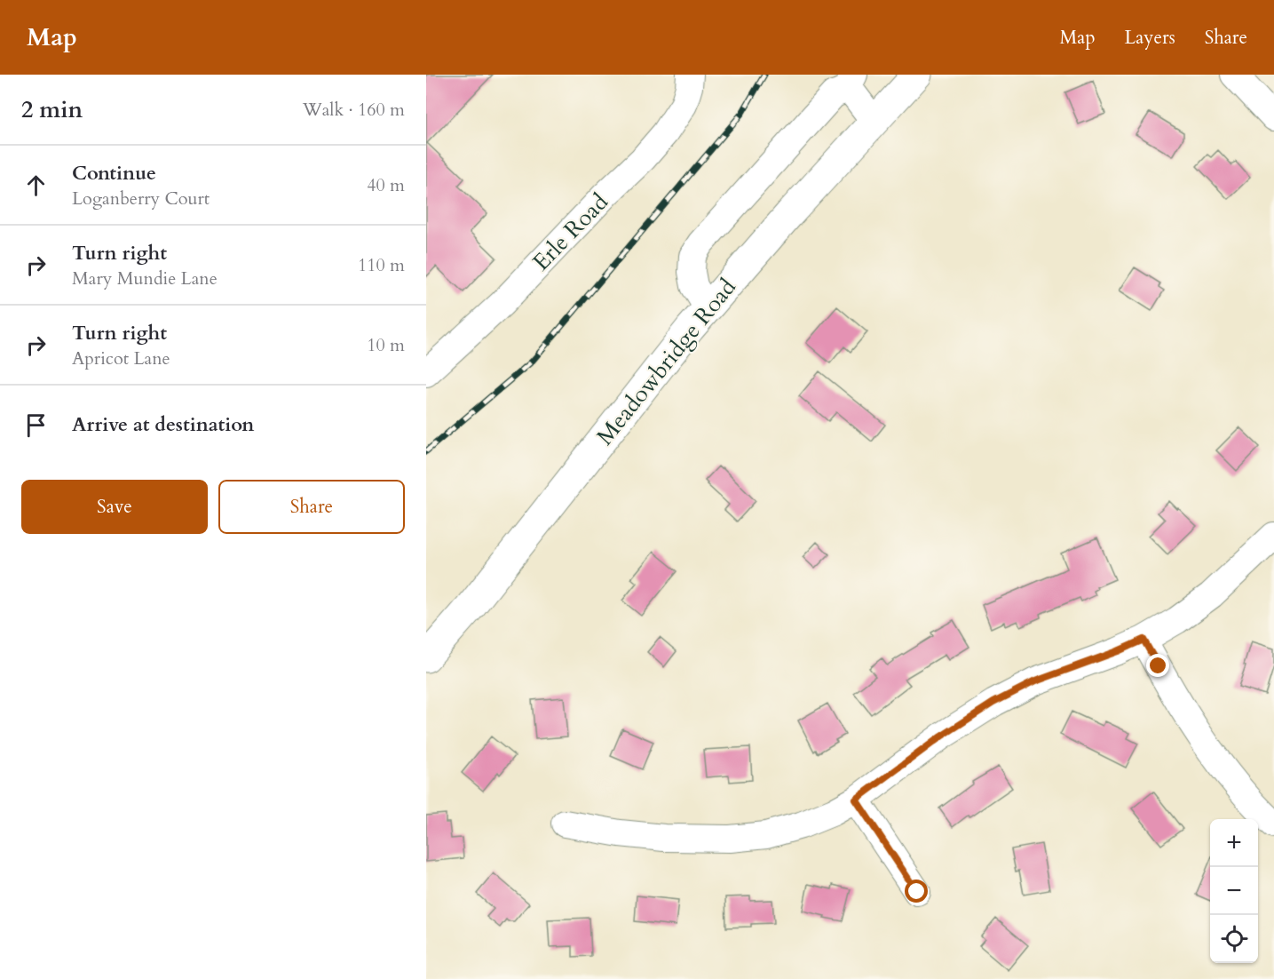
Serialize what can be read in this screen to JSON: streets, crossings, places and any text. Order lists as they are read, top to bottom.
{
  "streets": {
    "main road": ["Meadowbridge Road"],
    "street": ["Erle Road"]
  },
  "page": {
    "header": "Map",
    "nav": ["Map", "Layers", "Share"],
    "heading": ["2 min", "Walk · 160 m"],
    "list": [
      ["Continue", "Loganberry Court", "40 m"],
      ["Turn right", "Mary Mundie Lane", "110 m"],
      ["Turn right", "Apricot Lane", "10 m"],
      "Arrive at destination"
    ],
    "buttons": ["Save", "Share"],
    "map_buttons": ["+", "−"]
  }
}
